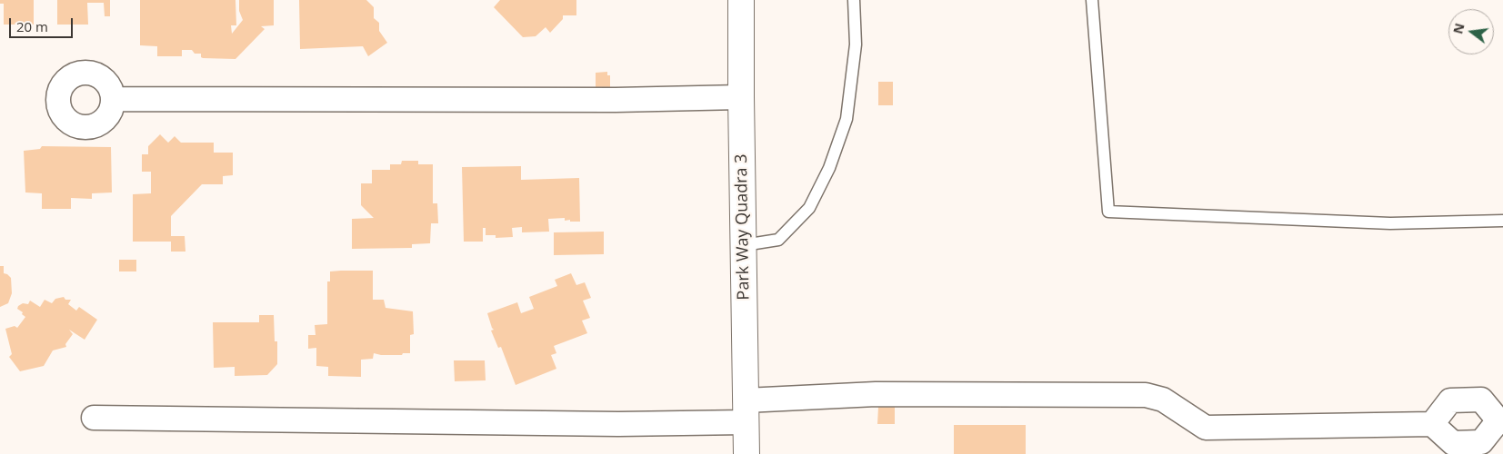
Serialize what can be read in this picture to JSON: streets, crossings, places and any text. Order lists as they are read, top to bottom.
{
  "streets": {
    "street": ["Park Way Quadra 3"]
  },
  "scale_bar": "20 m",
  "north": "left"
}
